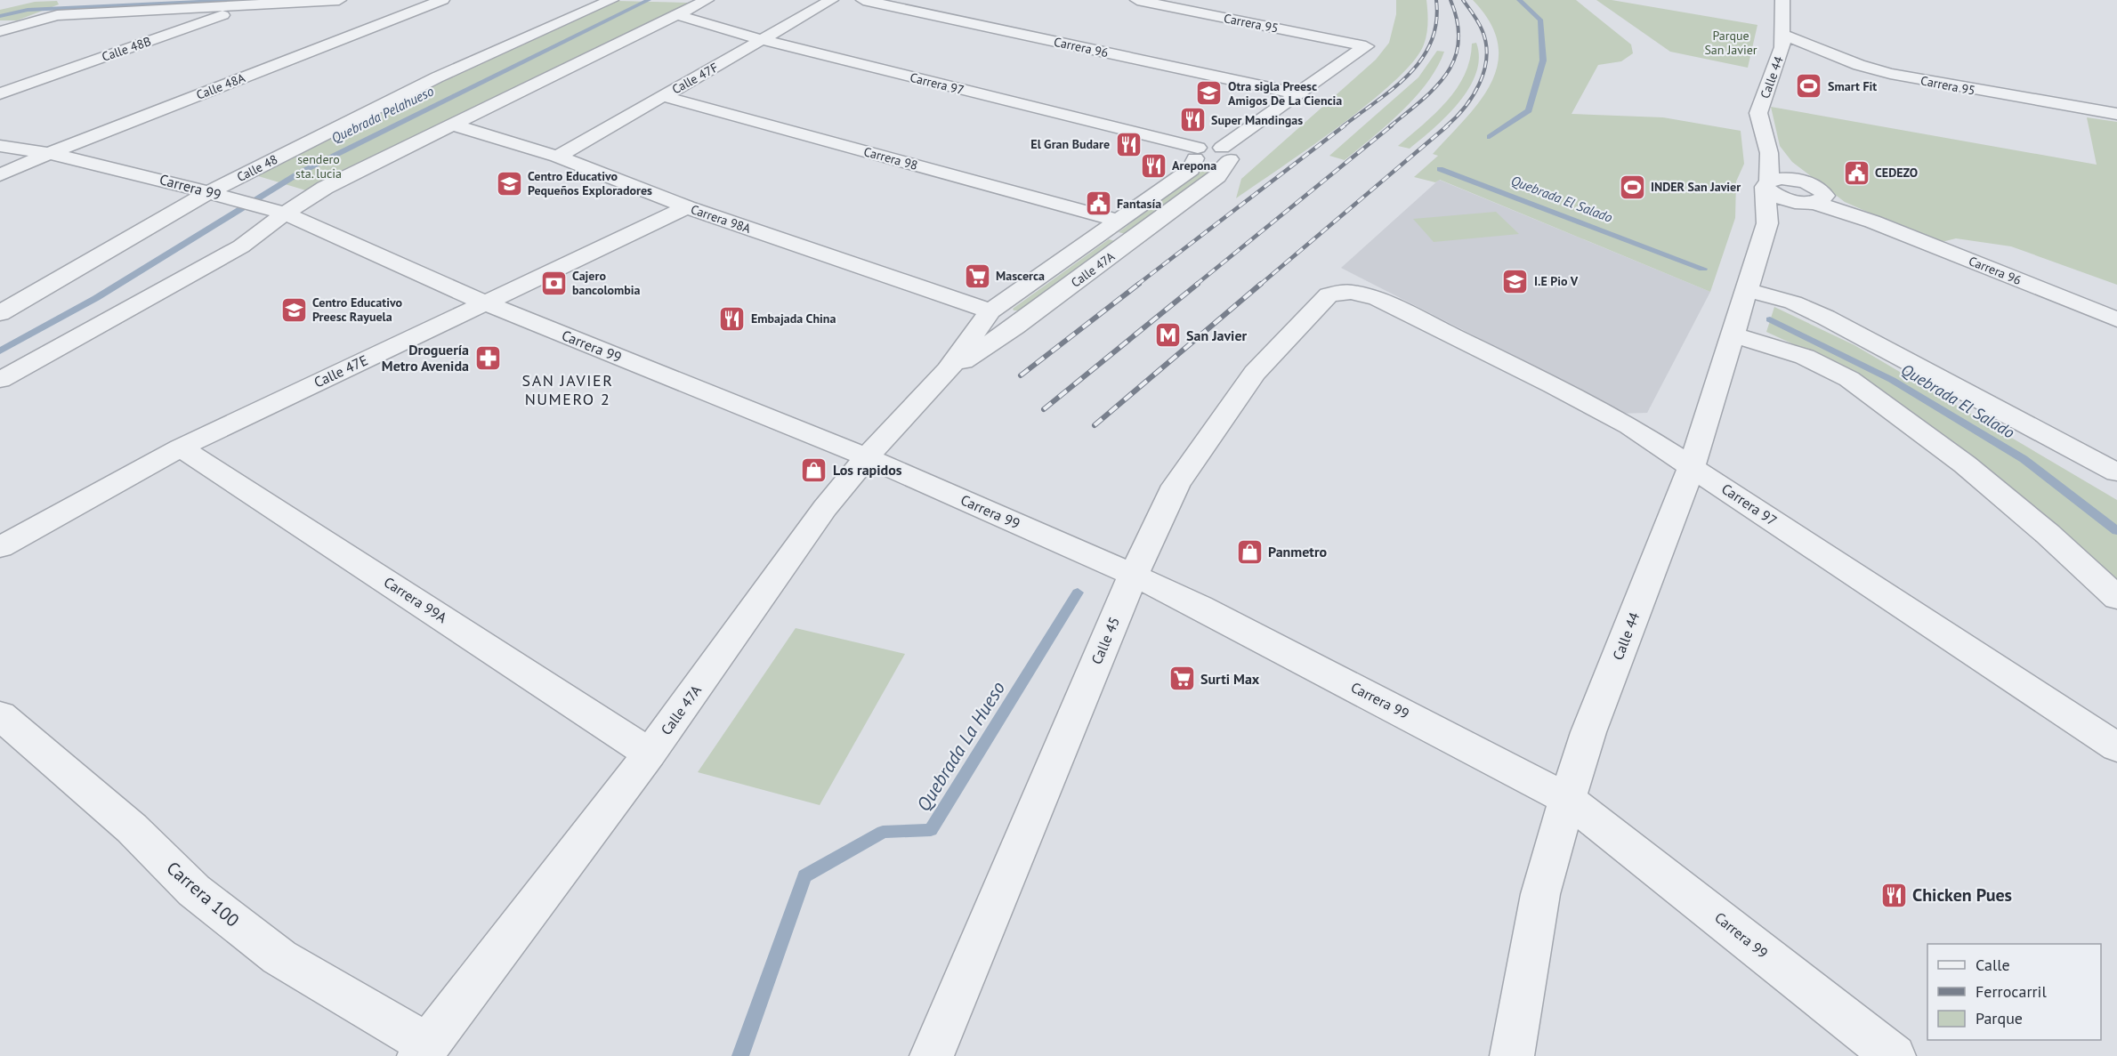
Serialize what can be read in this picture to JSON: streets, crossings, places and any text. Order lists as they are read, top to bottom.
{
  "streets": {
    "street": [
      "Carrera 95",
      "Carrera 96",
      "Calle 48B",
      "Calle 44",
      "Calle 47F",
      "Carrera 97",
      "Calle 48A",
      "Carrera 98",
      "Calle 48",
      "Carrera 99",
      "Carrera 98A",
      "Calle 47A",
      "Calle 47E",
      "Carrera 99A",
      "Calle 45",
      "Carrera 100"
    ]
  },
  "crossings": [
    ["Carrera 95", "Calle 44"],
    ["Carrera 95", "Calle 47A"],
    ["Carrera 96", "Calle 44"],
    ["Carrera 96", "Calle 47A"],
    ["Calle 44", "Carrera 97"],
    ["Calle 44", "Carrera 99"],
    ["Calle 47F", "Carrera 97"],
    ["Calle 47F", "Carrera 98"],
    ["Calle 47F", "Carrera 98A"],
    ["Carrera 97", "Calle 47A"],
    ["Carrera 97", "Calle 45"],
    ["Calle 48A", "Carrera 99"],
    ["Carrera 98", "Calle 47A"],
    ["Calle 48", "Carrera 99"],
    ["Carrera 99", "Calle 47A"],
    ["Carrera 99", "Calle 47E"],
    ["Carrera 99", "Calle 45"],
    ["Carrera 98A", "Calle 47A"],
    ["Carrera 98A", "Calle 47E"],
    ["Calle 47A", "Carrera 99A"],
    ["Calle 47A", "Carrera 100"],
    ["Calle 47E", "Carrera 99A"]
  ],
  "districts": ["SAN JAVIER NUMERO 2"],
  "water": ["Quebrada Pelahueso", "Quebrada El Salado", "Quebrada La Hueso"],
  "parks": ["Parque San Javier", "sendero sta. lucia"],
  "places": {
    "sports": ["Smart Fit", "INDER San Javier"],
    "school or university": [
      "Otra sigla Preesc Amigos De La Ciencia",
      "Centro Educativo Pequeños Exploradores",
      "I.E Pio V",
      "Centro Educativo Preesc Rayuela"
    ],
    "restaurant": [
      "Super Mandingas",
      "El Gran Budare",
      "Arepona",
      "Embajada China",
      "Chicken Pues"
    ],
    "public building": ["CEDEZO", "Fantasía"],
    "supermarket": ["Mascerca", "Surti Max"],
    "bank": ["Cajero bancolombia"],
    "metro station": ["San Javier"],
    "pharmacy": ["Droguería Metro Avenida"],
    "shop": ["Los rapidos", "Panmetro"]
  },
  "legend": ["Calle", "Ferrocarril", "Parque"]
}
